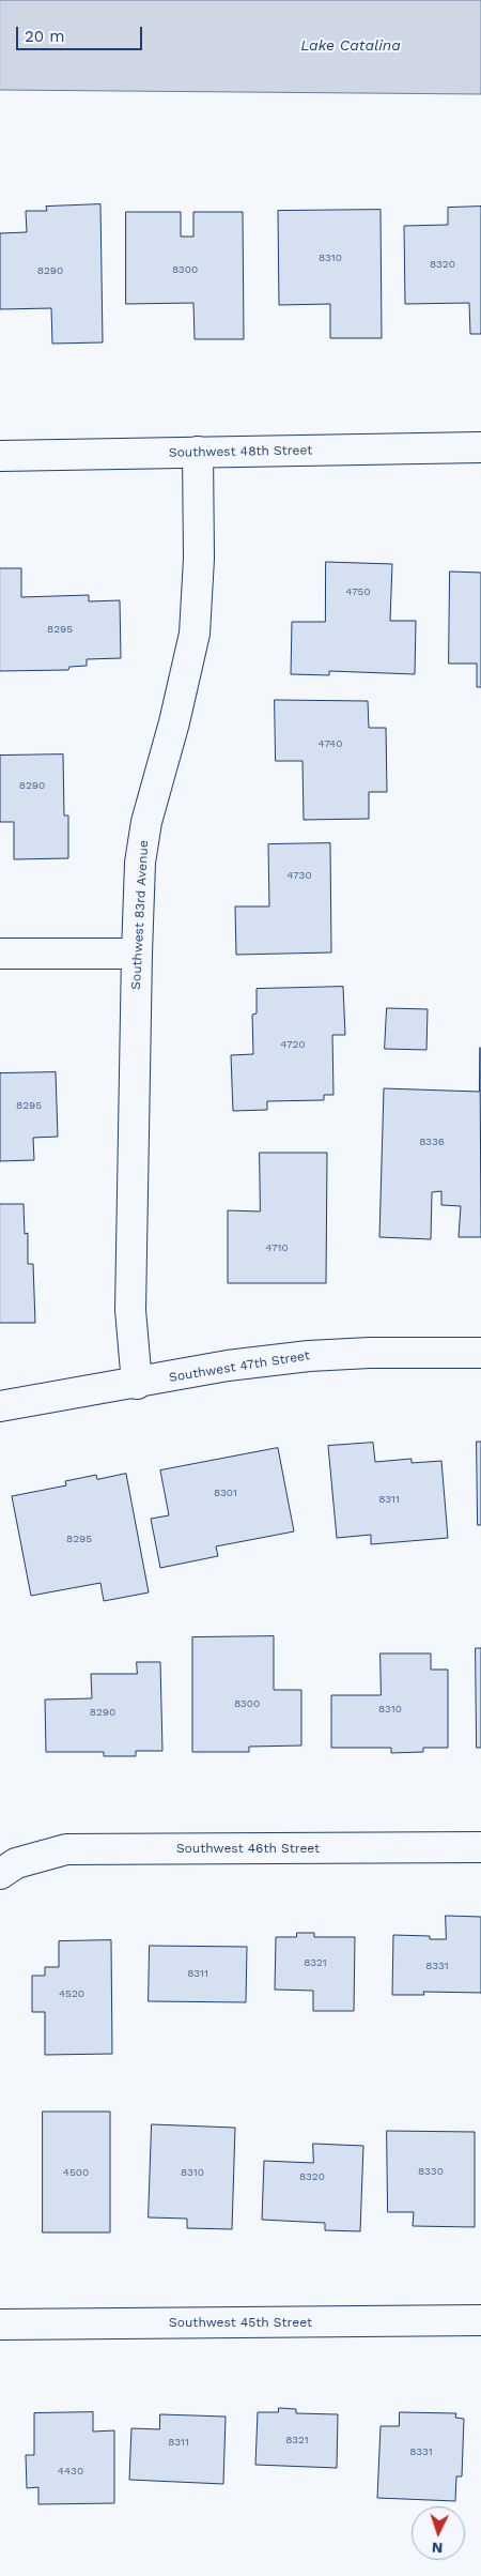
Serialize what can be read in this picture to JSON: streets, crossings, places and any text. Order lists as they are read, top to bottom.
{
  "streets": {
    "street": [
      "Southwest 48th Street",
      "Southwest 83rd Avenue",
      "Southwest 47th Street",
      "Southwest 46th Street",
      "Southwest 45th Street"
    ]
  },
  "crossings": [
    ["Southwest 48th Street", "Southwest 83rd Avenue"],
    ["Southwest 83rd Avenue", "Southwest 47th Street"]
  ],
  "water": ["Lake Catalina"],
  "house_numbers": [
    "8310",
    "8320",
    "8300",
    "8290",
    "4750",
    "8295",
    "4740",
    "8290",
    "4730",
    "4720",
    "8295",
    "8336",
    "4710",
    "8301",
    "8311",
    "8295",
    "8300",
    "8310",
    "8290",
    "8321",
    "8331",
    "8311",
    "4520",
    "8330",
    "4500",
    "8310",
    "8320",
    "8321",
    "8311",
    "8331",
    "4430"
  ],
  "scale_bar": "20 m",
  "north": "bottom"
}
